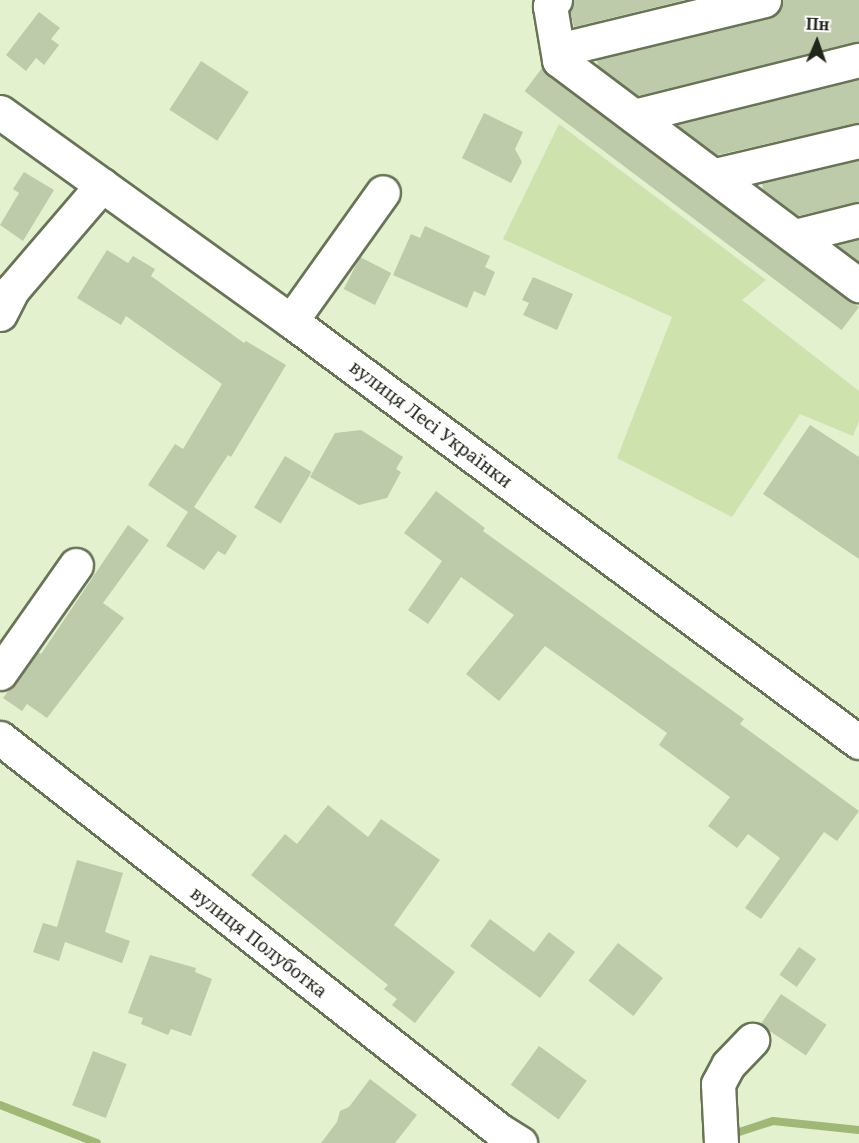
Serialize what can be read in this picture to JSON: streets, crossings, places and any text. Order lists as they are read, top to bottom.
{
  "streets": {
    "street": ["вулиця Лесі Українки", "вулиця Полуботка"]
  },
  "north": "top"
}
